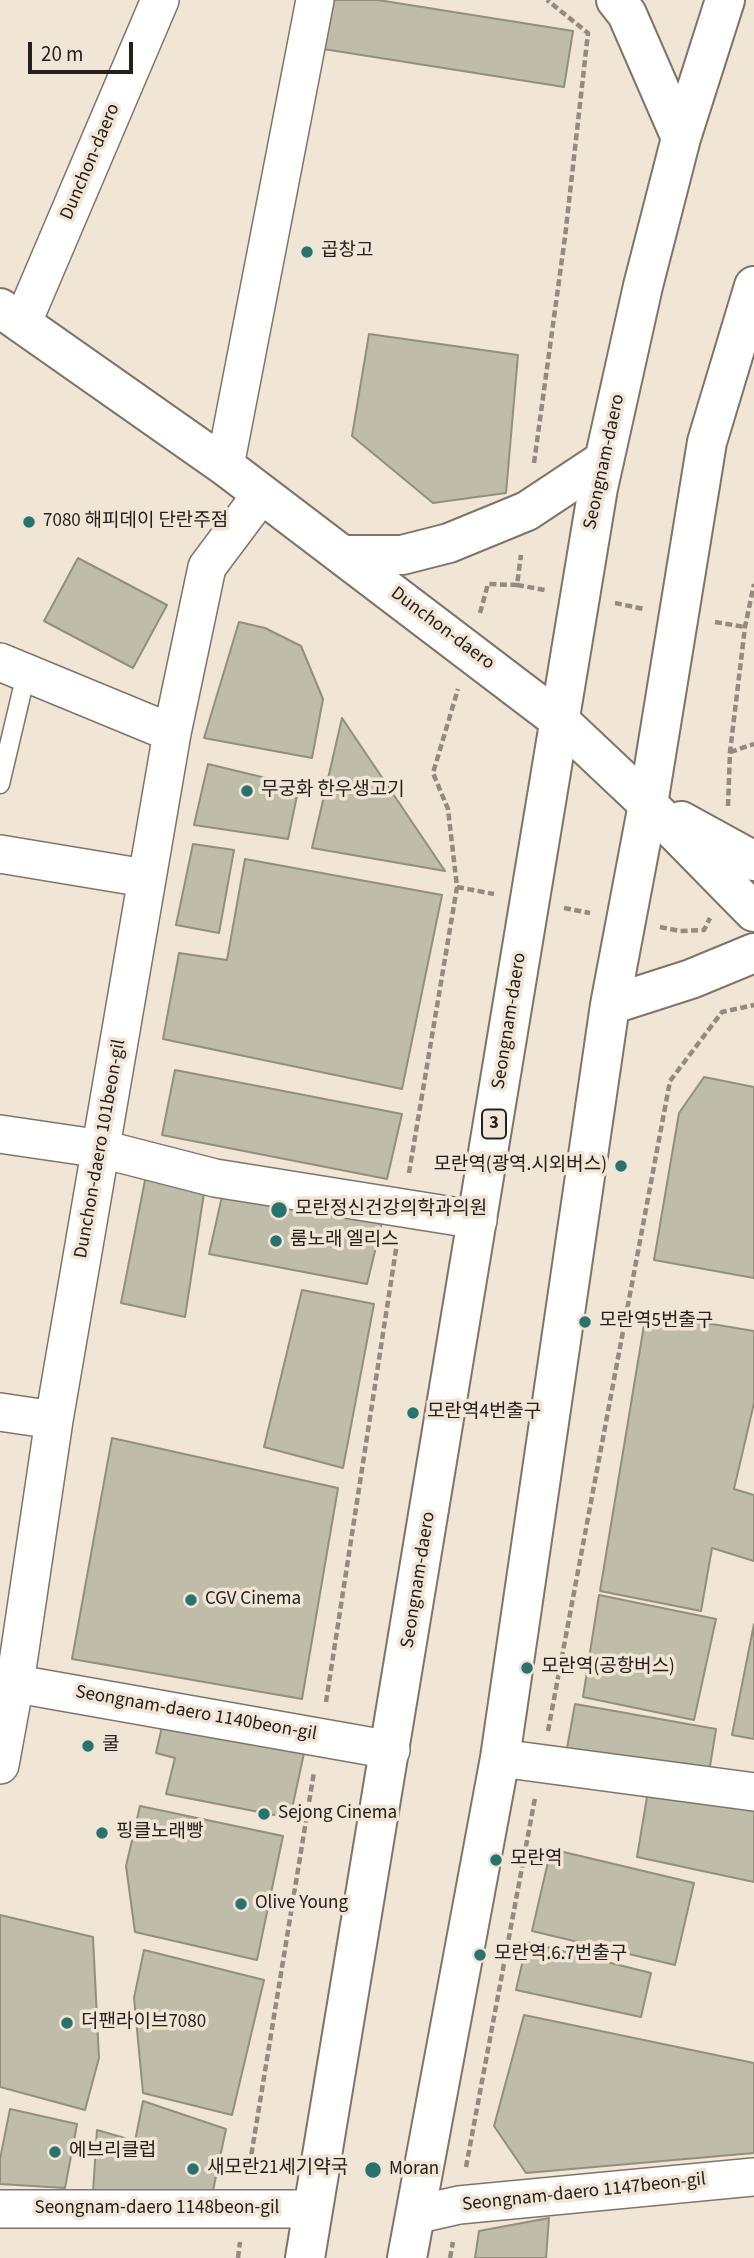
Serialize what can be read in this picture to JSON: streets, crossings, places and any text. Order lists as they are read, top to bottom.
{
  "streets": {
    "main road": ["Dunchon-daero", "Seongnam-daero", "3"],
    "street": [
      "Dunchon-daero 101beon-gil",
      "Seongnam-daero 1140beon-gil",
      "Seongnam-daero 1147beon-gil",
      "Seongnam-daero 1148beon-gil"
    ]
  },
  "crossings": [
    ["Dunchon-daero", "Seongnam-daero"],
    ["Dunchon-daero", "Dunchon-daero 101beon-gil"],
    ["Seongnam-daero", "Seongnam-daero 1140beon-gil"],
    ["Seongnam-daero", "Seongnam-daero 1148beon-gil"],
    ["Dunchon-daero 101beon-gil", "Seongnam-daero 1140beon-gil"]
  ],
  "places": [
    "곱창고",
    "7080 해피데이 단란주점",
    "무궁화 한우생고기",
    "모란역(광역.시외버스)",
    "모란정신건강의학과의원",
    "룸노래 엘리스",
    "모란역5번출구",
    "모란역4번출구",
    "CGV Cinema",
    "모란역(공항버스)",
    "쿨",
    "Sejong Cinema",
    "핑클노래빵",
    "모란역",
    "Olive Young",
    "모란역.6.7번출구",
    "더팬라이브7080",
    "에브리클럽",
    "새모란21세기약국",
    "Moran"
  ],
  "scale_bar": "20 m"
}
